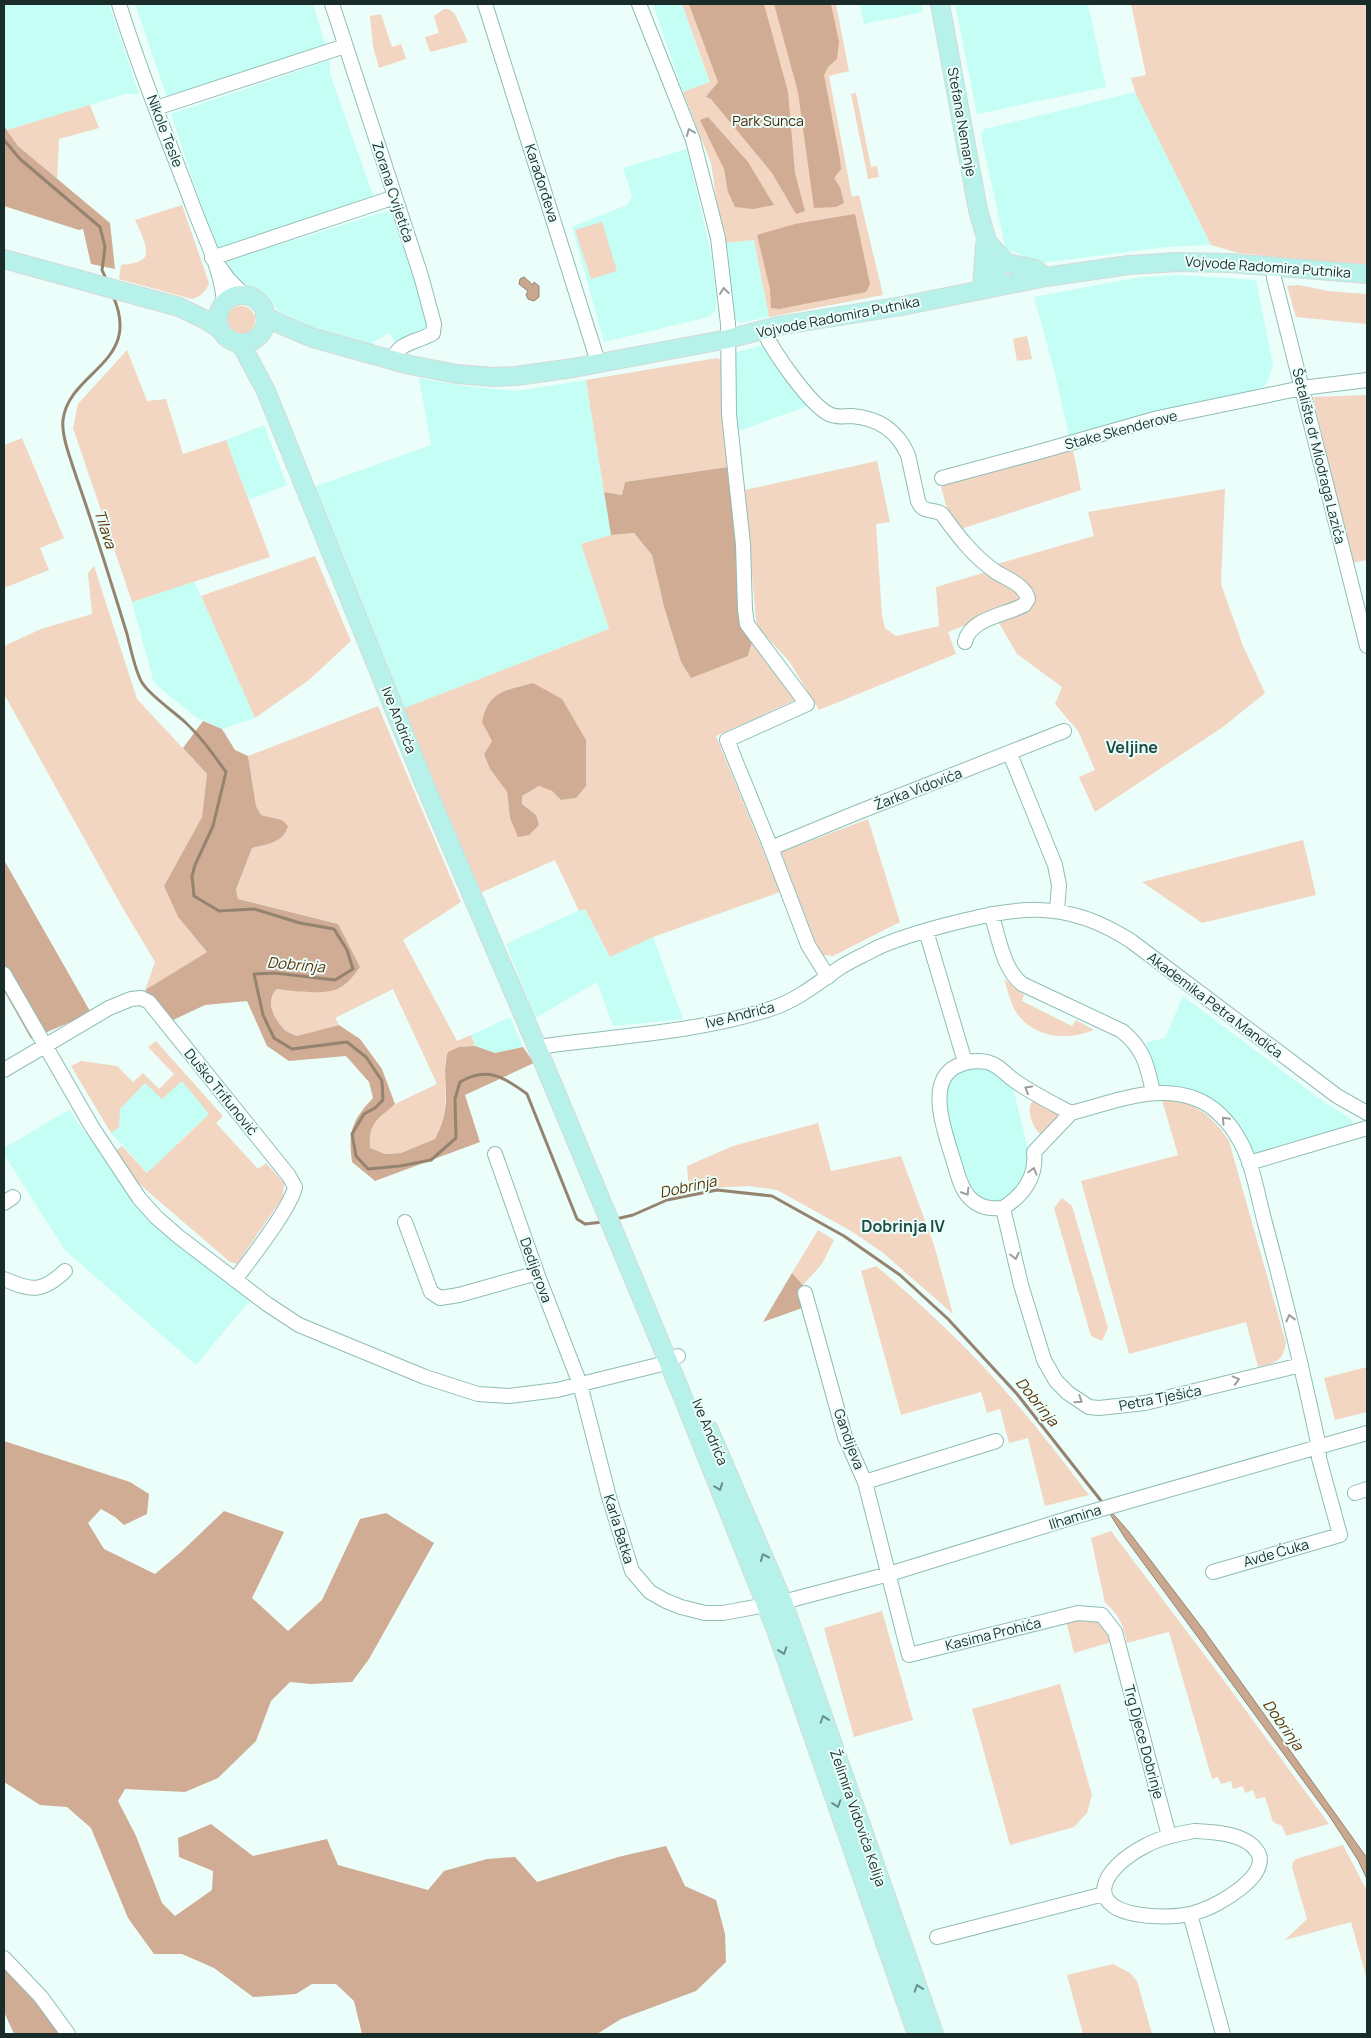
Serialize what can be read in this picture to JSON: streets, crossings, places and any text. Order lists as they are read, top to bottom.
{
  "streets": {
    "main road": [
      "Stefana Nemanje",
      "Vojvode Radomira Putnika",
      "Ive Andrića",
      "Želimira Vidovića Kelija"
    ],
    "street": [
      "Nikole Tesle",
      "Karađorđeva",
      "Zorana Cvijetića",
      "Stake Skenderove",
      "Šetalište dr Miodraga Lazića",
      "Žarka Vidovića",
      "Akademika Petra Mandića",
      "Duško Trifunović",
      "Dedijerova",
      "Petra Tješića",
      "Gandijeva",
      "Ilhamina",
      "Karla Batka",
      "Avde Ćuka",
      "Kasima Prohića",
      "Trg Djece Dobrinje"
    ]
  },
  "crossings": [
    ["Stefana Nemanje", "Vojvode Radomira Putnika"],
    ["Nikole Tesle", "Vojvode Radomira Putnika"],
    ["Nikole Tesle", "Ive Andrića"],
    ["Karađorđeva", "Vojvode Radomira Putnika"],
    ["Zorana Cvijetića", "Vojvode Radomira Putnika"],
    ["Vojvode Radomira Putnika", "Šetalište dr Miodraga Lazića"],
    ["Vojvode Radomira Putnika", "Ive Andrića"],
    ["Stake Skenderove", "Šetalište dr Miodraga Lazića"],
    ["Ive Andrića", "Akademika Petra Mandića"],
    ["Ive Andrića", "Ilhamina"],
    ["Ive Andrića", "Karla Batka"],
    ["Ive Andrića", "Želimira Vidovića Kelija"],
    ["Dedijerova", "Karla Batka"],
    ["Ilhamina", "Karla Batka"],
    ["Ilhamina", "Avde Ćuka"],
    ["Ilhamina", "Kasima Prohića"],
    ["Ilhamina", "Želimira Vidovića Kelija"],
    ["Karla Batka", "Želimira Vidovića Kelija"],
    ["Kasima Prohića", "Trg Djece Dobrinje"]
  ],
  "districts": ["Veljine", "Dobrinja IV"],
  "water": ["Tilava", "Dobrinja"],
  "parks": ["Park Sunca"]
}
